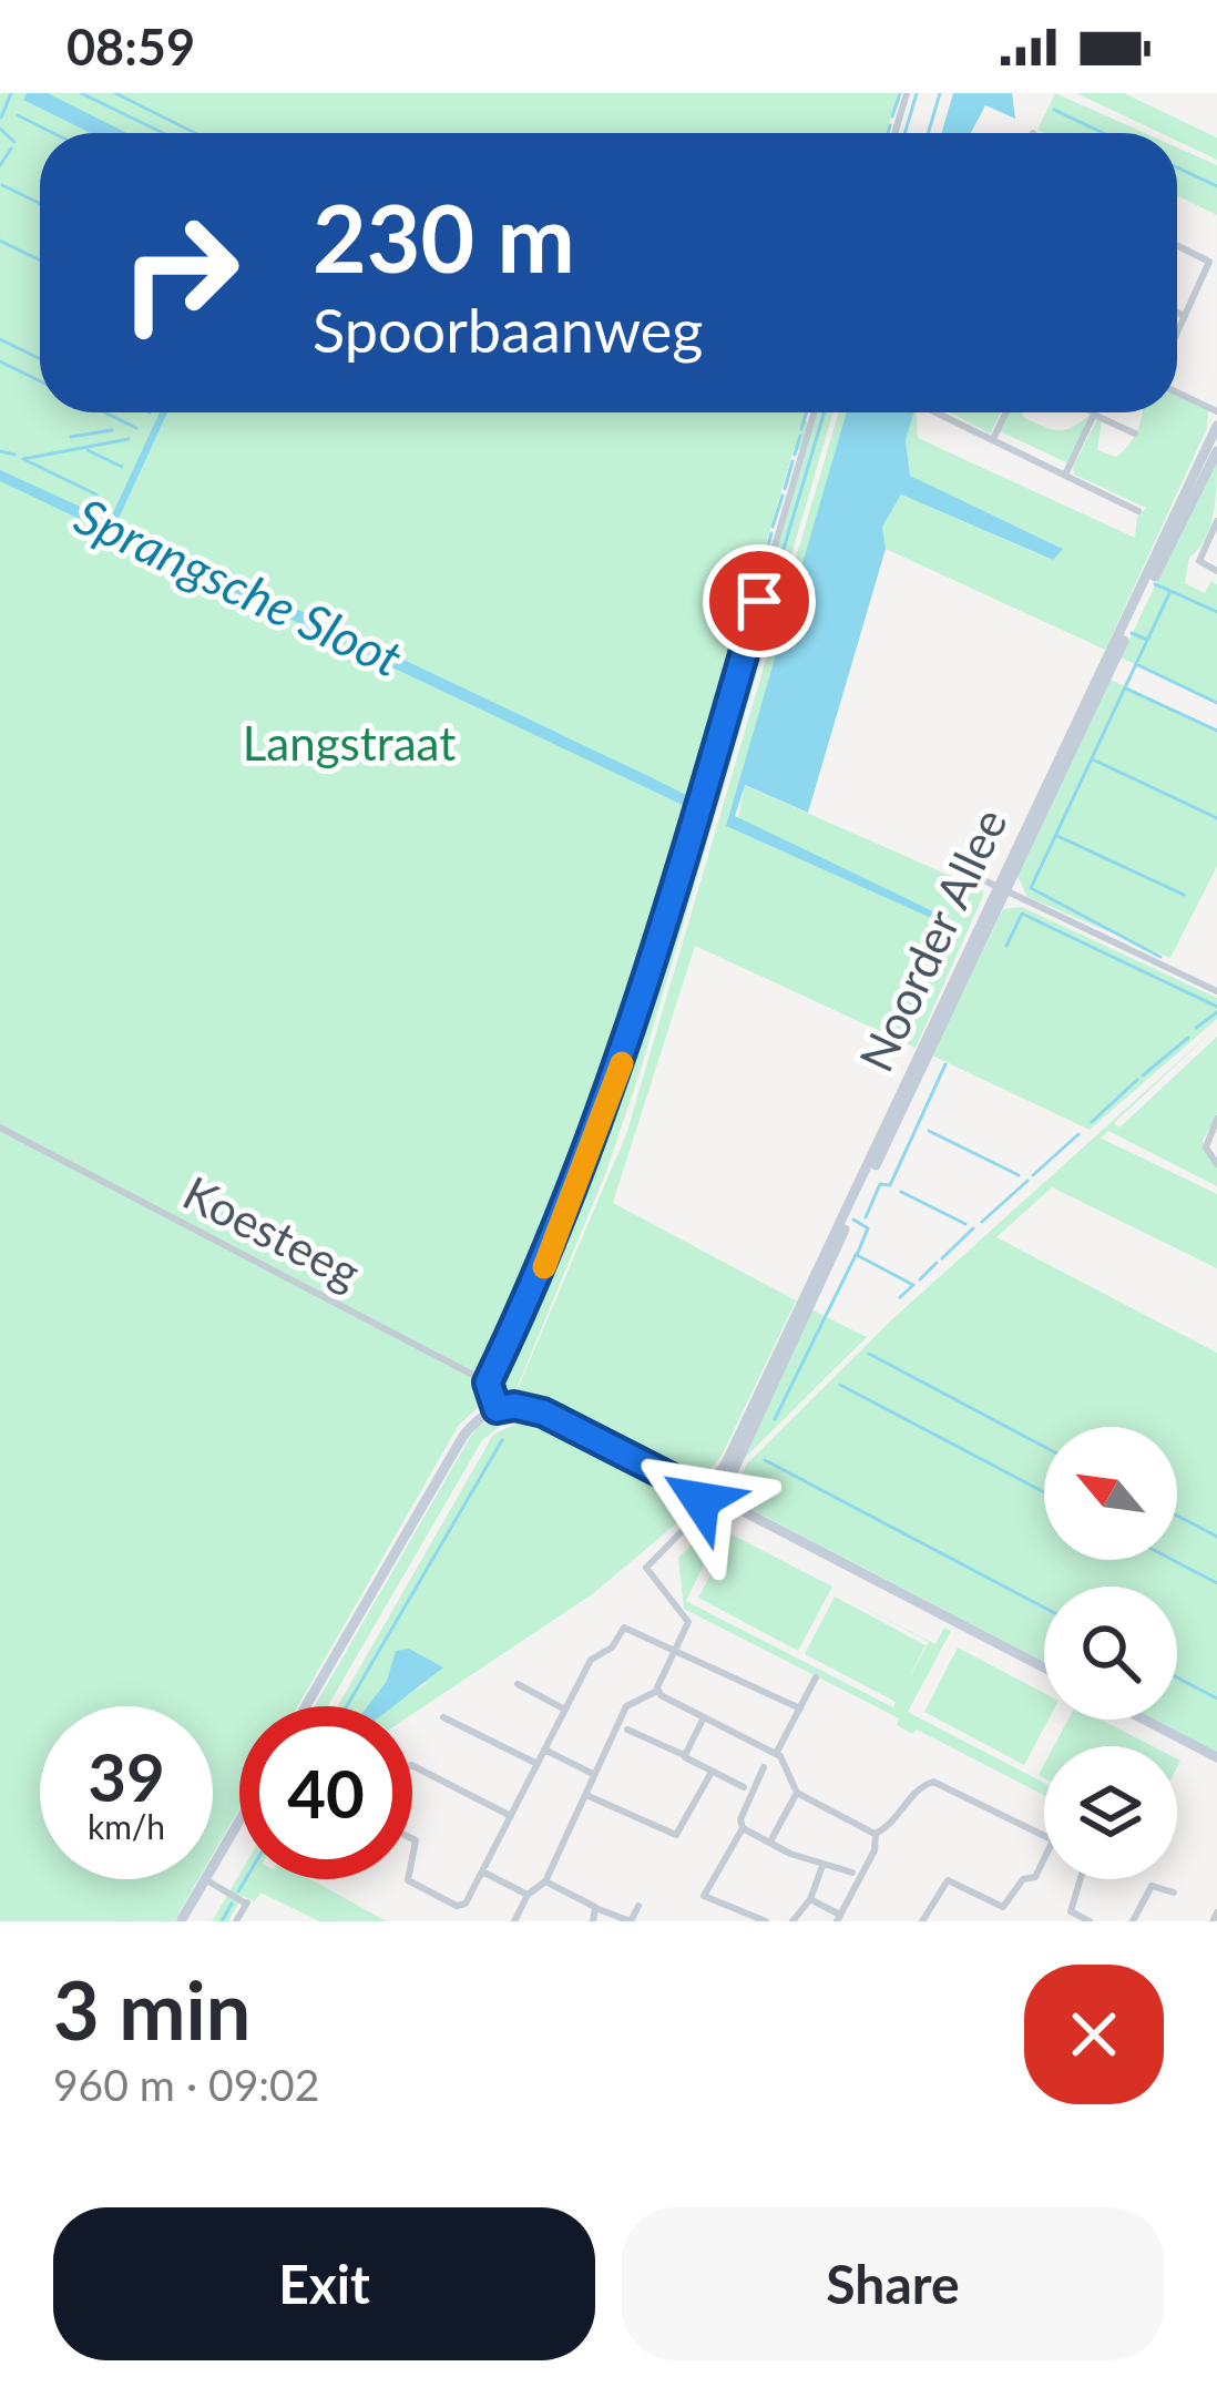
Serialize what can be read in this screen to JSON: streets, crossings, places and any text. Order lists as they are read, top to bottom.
{
  "streets": {
    "street": ["Noorder Allee", "Koesteeg"]
  },
  "water": ["Sprangsche Sloot"],
  "parks": ["Langstraat"],
  "north": "top left",
  "page": {
    "status": "08:59",
    "turn": ["230 m", "Spoorbaanweg"],
    "speed": "39 km/h",
    "limit": "40",
    "heading": ["3 min", "960 m · 09:02"],
    "buttons": ["Exit", "Share"]
  }
}
